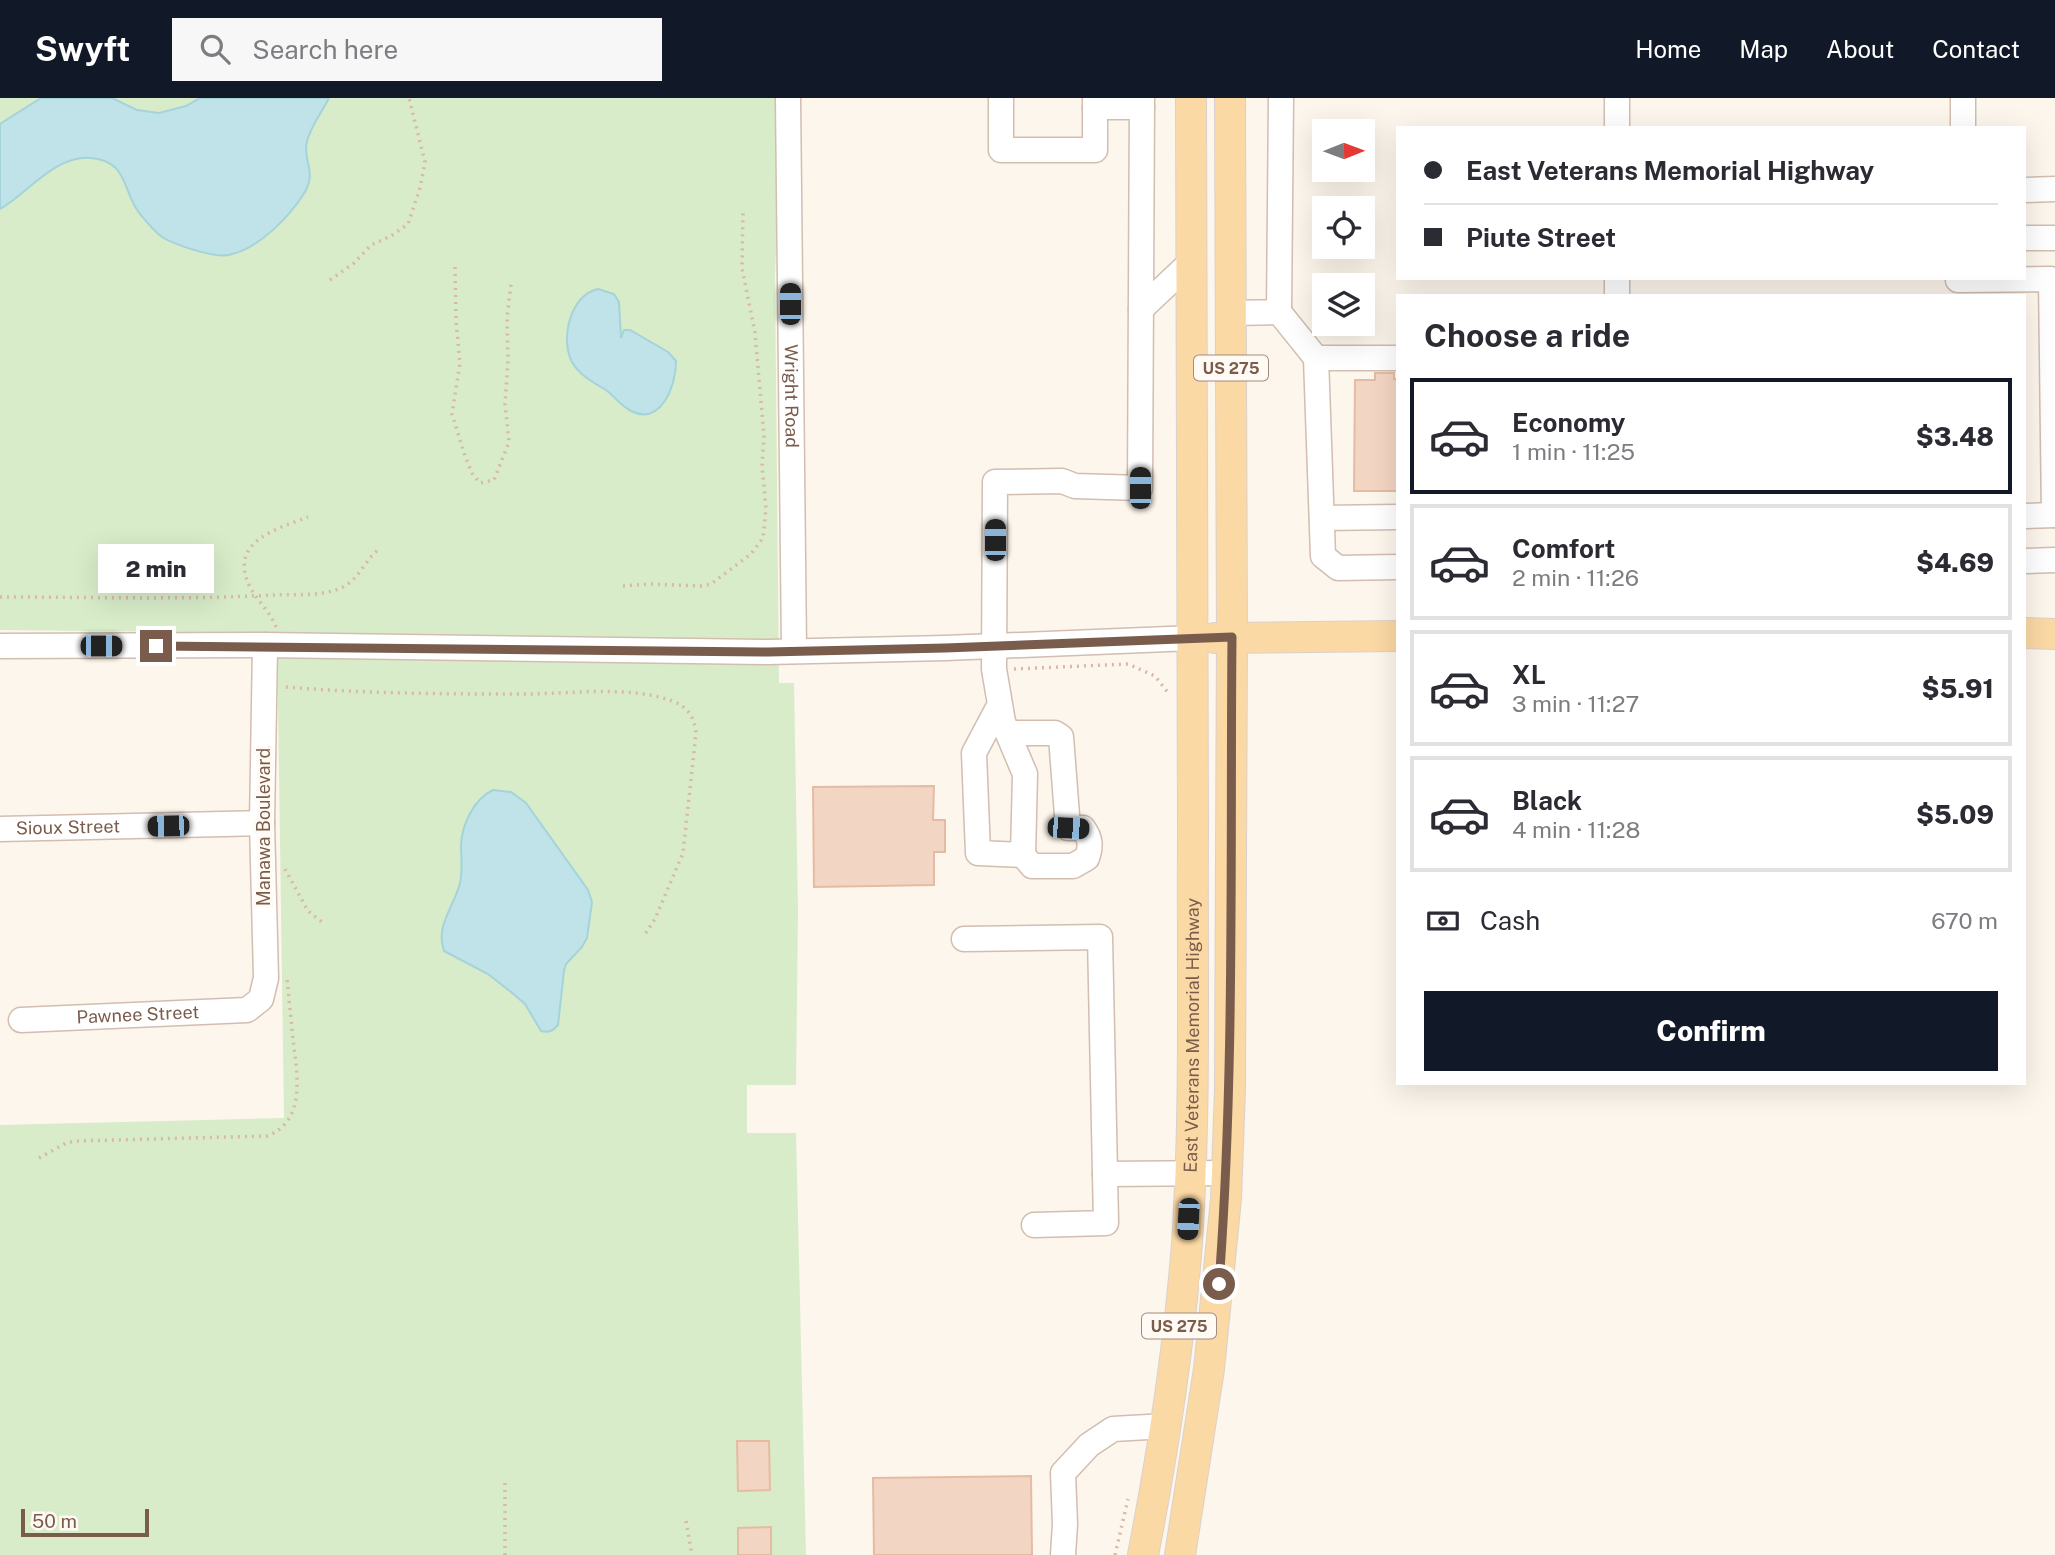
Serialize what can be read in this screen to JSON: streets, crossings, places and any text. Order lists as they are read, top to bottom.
{
  "streets": {
    "main road": ["US 275", "East Veterans Memorial Highway"],
    "street": [
      "Wright Road",
      "Manawa Boulevard",
      "Sioux Street",
      "Pawnee Street"
    ]
  },
  "crossings": [
    ["US 275", "East Veterans Memorial Highway"],
    ["Manawa Boulevard", "Sioux Street"],
    ["Manawa Boulevard", "Pawnee Street"]
  ],
  "scale_bar": "50 m",
  "north": "right",
  "page": {
    "header": "Swyft",
    "search": "Search here",
    "nav": [
      "Home",
      "Map",
      "About",
      "Contact"
    ],
    "banner": ["East Veterans Memorial Highway", "Piute Street"],
    "heading": "Choose a ride",
    "list": [
      {
        "name": "Economy",
        "note": "1 min · 11:25",
        "value": "$3.48"
      },
      {
        "name": "Comfort",
        "note": "2 min · 11:26",
        "value": "$4.69"
      },
      {
        "name": "XL",
        "note": "3 min · 11:27",
        "value": "$5.91"
      },
      {
        "name": "Black",
        "note": "4 min · 11:28",
        "value": "$5.09"
      }
    ],
    "bubble": "2 min",
    "pay": ["Cash", "670 m"],
    "buttons": "Confirm",
    "scale": "50 m"
  }
}
